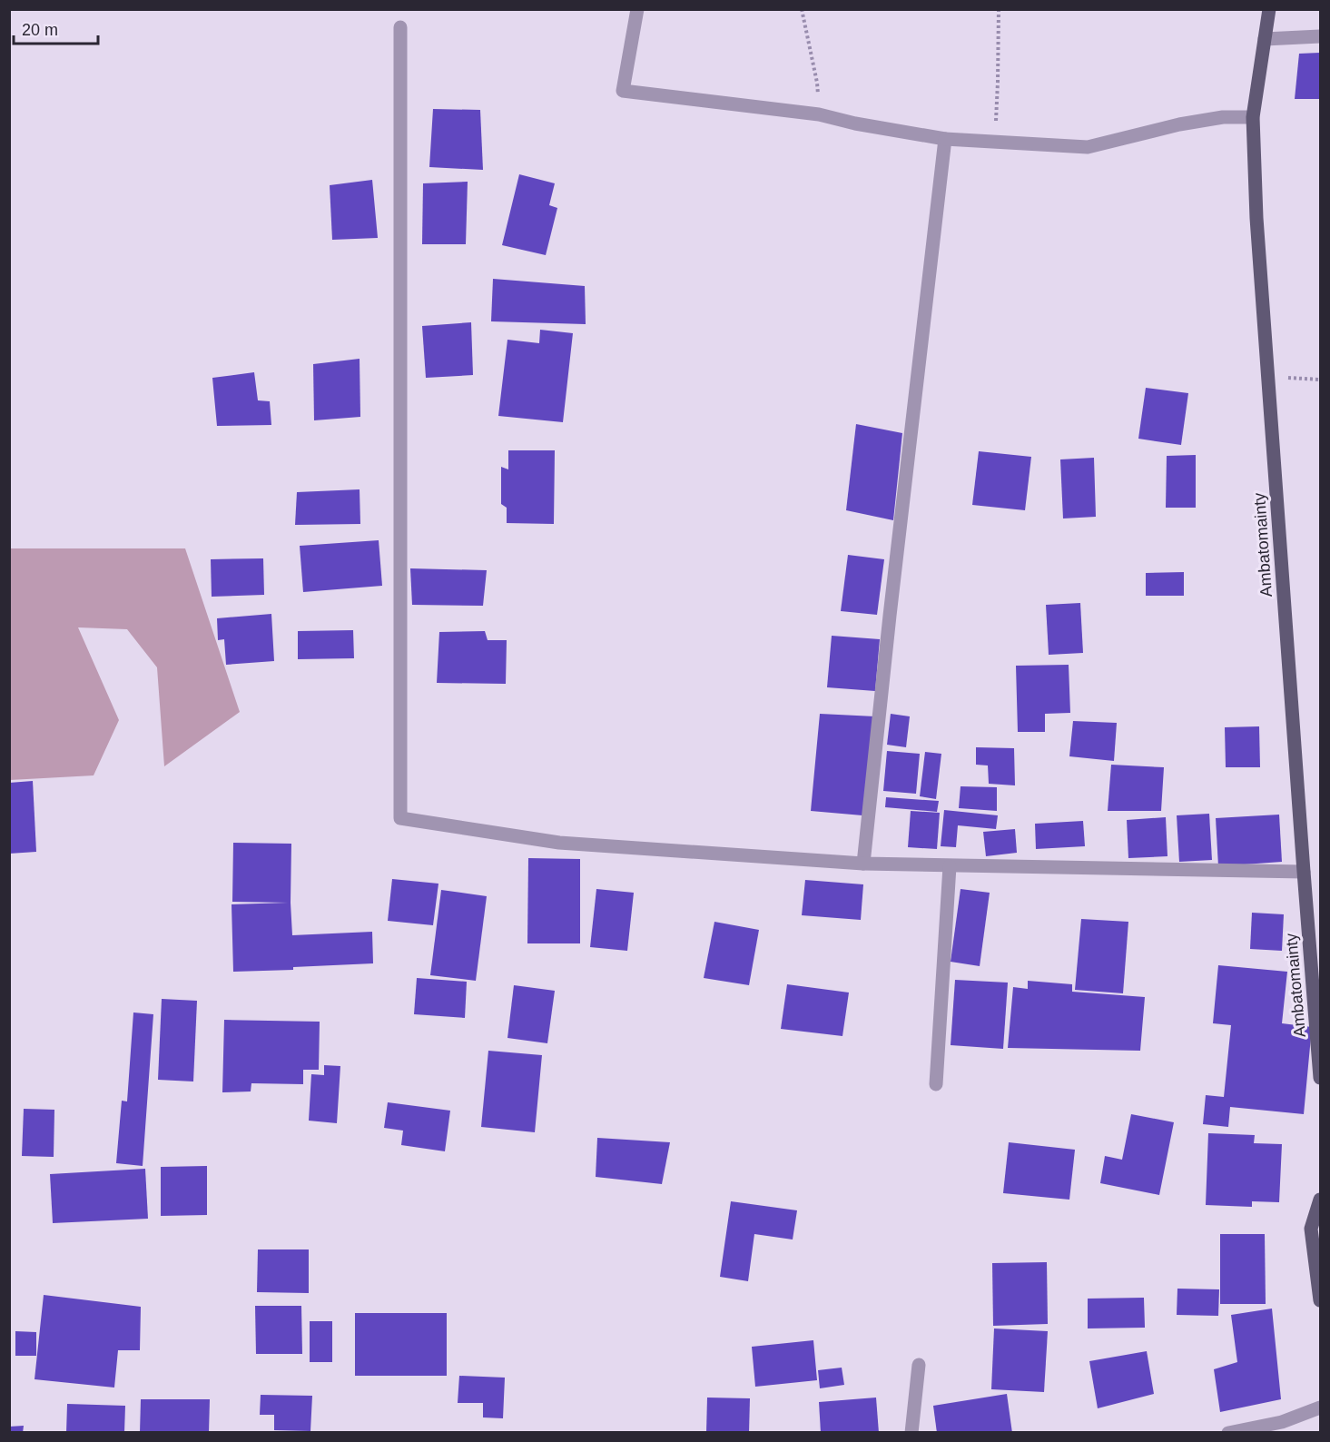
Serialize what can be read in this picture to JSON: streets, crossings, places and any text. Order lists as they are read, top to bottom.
{
  "streets": {
    "main road": ["Ambatomainty"]
  },
  "scale_bar": "20 m"
}
